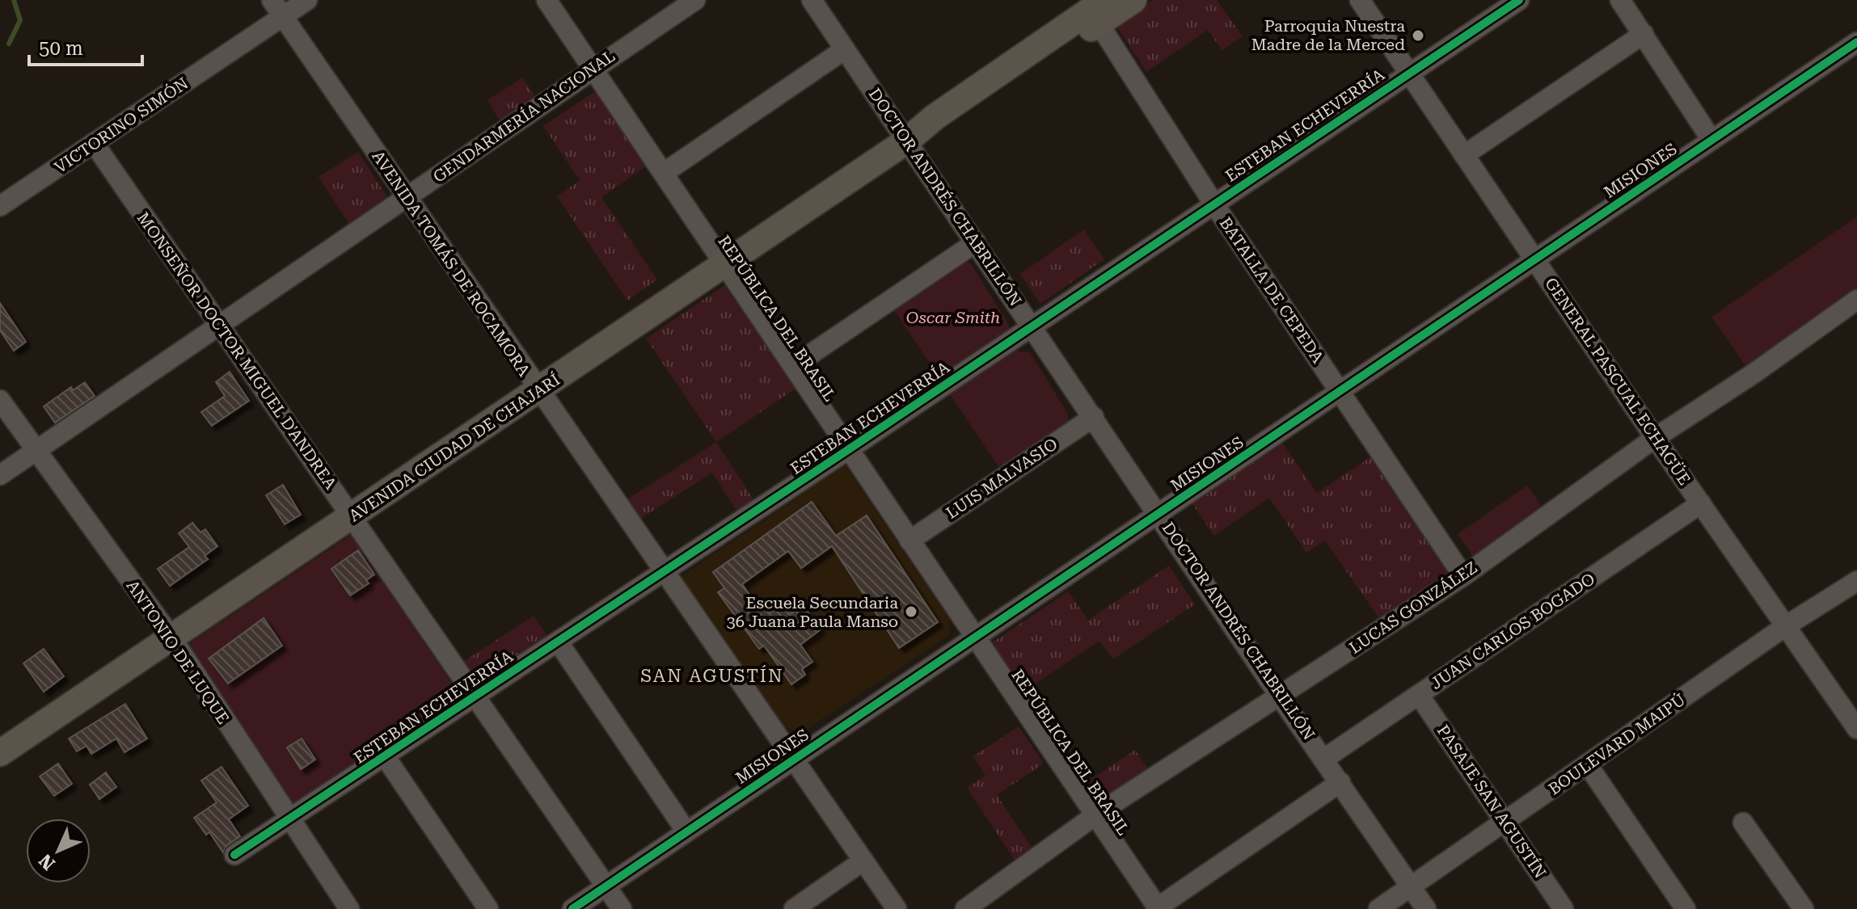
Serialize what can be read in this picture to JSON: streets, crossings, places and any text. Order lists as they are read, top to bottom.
{
  "streets": {
    "main road": ["AVENIDA CIUDAD DE CHAJARÍ"],
    "street": [
      "GENDARMERÍA NACIONAL",
      "VICTORINO SIMÓN",
      "ESTEBAN ECHEVERRÍA",
      "MISIONES",
      "DOCTOR ANDRÉS CHABRILLÓN",
      "AVENIDA TOMÁS DE ROCAMORA",
      "BATALLA DE CEPEDA",
      "REPÚBLICA DEL BRASIL",
      "MONSEÑOR DOCTOR MIGUEL D'ANDREA",
      "GENERAL PASCUAL ECHAGÜE",
      "LUIS MALVASIO",
      "LUCAS GONZÁLEZ",
      "JUAN CARLOS BOGADO",
      "ANTONIO DE LUQUE",
      "BOULEVARD MAIPÚ",
      "PASAJE SAN AGUSTÍN"
    ]
  },
  "crossings": [
    ["GENDARMERÍA NACIONAL", "AVENIDA TOMÁS DE ROCAMORA"],
    ["GENDARMERÍA NACIONAL", "REPÚBLICA DEL BRASIL"],
    ["GENDARMERÍA NACIONAL", "MONSEÑOR DOCTOR MIGUEL D'ANDREA"],
    ["GENDARMERÍA NACIONAL", "ANTONIO DE LUQUE"],
    ["VICTORINO SIMÓN", "AVENIDA TOMÁS DE ROCAMORA"],
    ["VICTORINO SIMÓN", "MONSEÑOR DOCTOR MIGUEL D'ANDREA"],
    ["ESTEBAN ECHEVERRÍA", "DOCTOR ANDRÉS CHABRILLÓN"],
    ["ESTEBAN ECHEVERRÍA", "AVENIDA TOMÁS DE ROCAMORA"],
    ["ESTEBAN ECHEVERRÍA", "BATALLA DE CEPEDA"],
    ["ESTEBAN ECHEVERRÍA", "REPÚBLICA DEL BRASIL"],
    ["ESTEBAN ECHEVERRÍA", "MONSEÑOR DOCTOR MIGUEL D'ANDREA"],
    ["ESTEBAN ECHEVERRÍA", "GENERAL PASCUAL ECHAGÜE"],
    ["ESTEBAN ECHEVERRÍA", "ANTONIO DE LUQUE"],
    ["MISIONES", "DOCTOR ANDRÉS CHABRILLÓN"],
    ["MISIONES", "AVENIDA TOMÁS DE ROCAMORA"],
    ["MISIONES", "BATALLA DE CEPEDA"],
    ["MISIONES", "REPÚBLICA DEL BRASIL"],
    ["MISIONES", "MONSEÑOR DOCTOR MIGUEL D'ANDREA"],
    ["MISIONES", "GENERAL PASCUAL ECHAGÜE"],
    ["DOCTOR ANDRÉS CHABRILLÓN", "AVENIDA CIUDAD DE CHAJARÍ"],
    ["DOCTOR ANDRÉS CHABRILLÓN", "LUIS MALVASIO"],
    ["DOCTOR ANDRÉS CHABRILLÓN", "LUCAS GONZÁLEZ"],
    ["DOCTOR ANDRÉS CHABRILLÓN", "JUAN CARLOS BOGADO"],
    ["DOCTOR ANDRÉS CHABRILLÓN", "BOULEVARD MAIPÚ"],
    ["AVENIDA TOMÁS DE ROCAMORA", "AVENIDA CIUDAD DE CHAJARÍ"],
    ["BATALLA DE CEPEDA", "AVENIDA CIUDAD DE CHAJARÍ"],
    ["BATALLA DE CEPEDA", "LUCAS GONZÁLEZ"],
    ["REPÚBLICA DEL BRASIL", "AVENIDA CIUDAD DE CHAJARÍ"],
    ["REPÚBLICA DEL BRASIL", "LUIS MALVASIO"],
    ["REPÚBLICA DEL BRASIL", "LUCAS GONZÁLEZ"],
    ["MONSEÑOR DOCTOR MIGUEL D'ANDREA", "AVENIDA CIUDAD DE CHAJARÍ"],
    ["GENERAL PASCUAL ECHAGÜE", "LUCAS GONZÁLEZ"],
    ["GENERAL PASCUAL ECHAGÜE", "JUAN CARLOS BOGADO"],
    ["GENERAL PASCUAL ECHAGÜE", "BOULEVARD MAIPÚ"],
    ["AVENIDA CIUDAD DE CHAJARÍ", "ANTONIO DE LUQUE"],
    ["JUAN CARLOS BOGADO", "PASAJE SAN AGUSTÍN"],
    ["BOULEVARD MAIPÚ", "PASAJE SAN AGUSTÍN"]
  ],
  "districts": ["SAN AGUSTÍN"],
  "parks": ["Oscar Smith"],
  "places": ["Parroquia Nuestra Madre de la Merced", "Escuela Secundaria 36 Juana Paula Manso"],
  "scale_bar": "50 m",
  "north": "bottom left"
}
